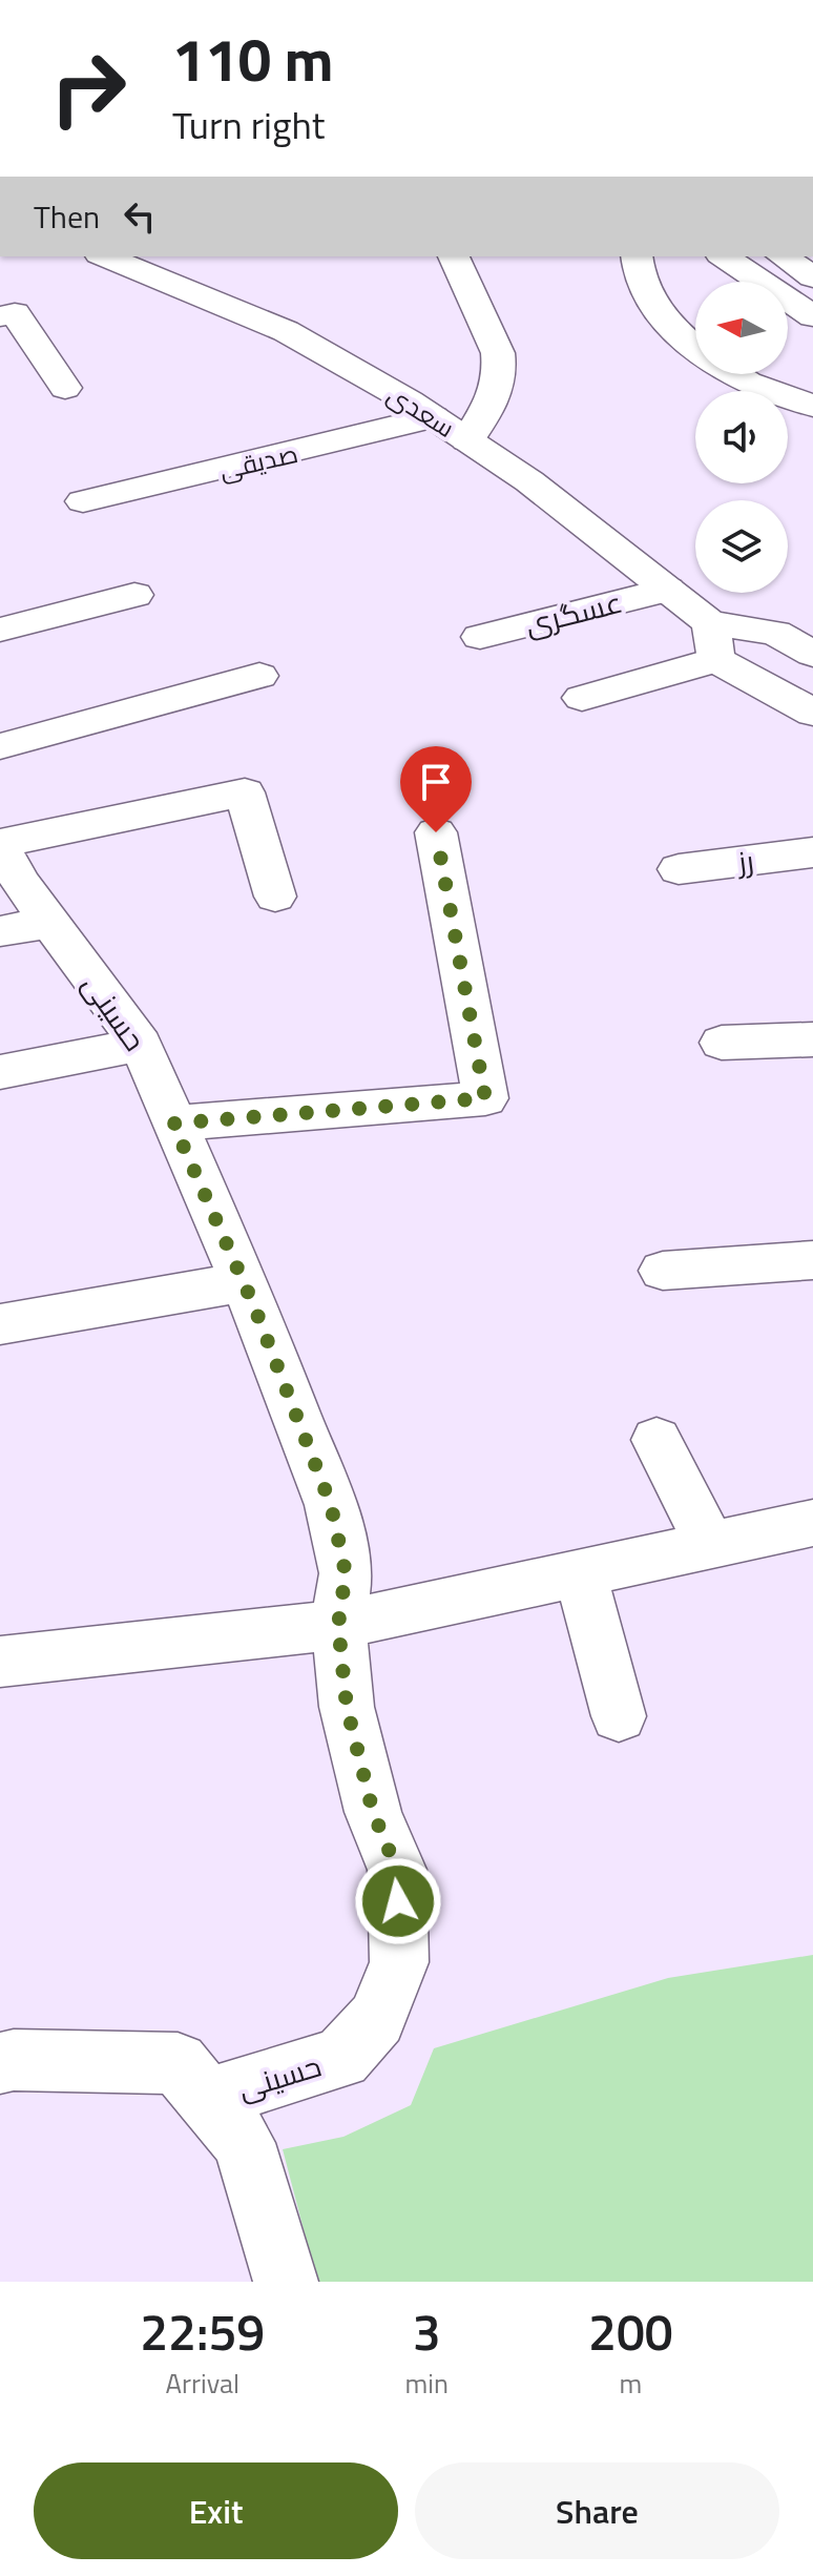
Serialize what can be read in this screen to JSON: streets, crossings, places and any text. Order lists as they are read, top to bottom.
{
  "streets": {
    "street": [
      "سعدی",
      "صدیقی",
      "عسگری",
      "رز",
      "حسینی"
    ]
  },
  "crossings": [
    ["سعدی", "صدیقی"],
    ["سعدی", "عسگری"]
  ],
  "north": "left",
  "page": {
    "turn": ["110 m", "Turn right"],
    "then": "Then",
    "eta": [
      "22:59",
      "Arrival",
      "3",
      "min",
      "200",
      "m"
    ],
    "buttons": ["Exit", "Share"]
  }
}
